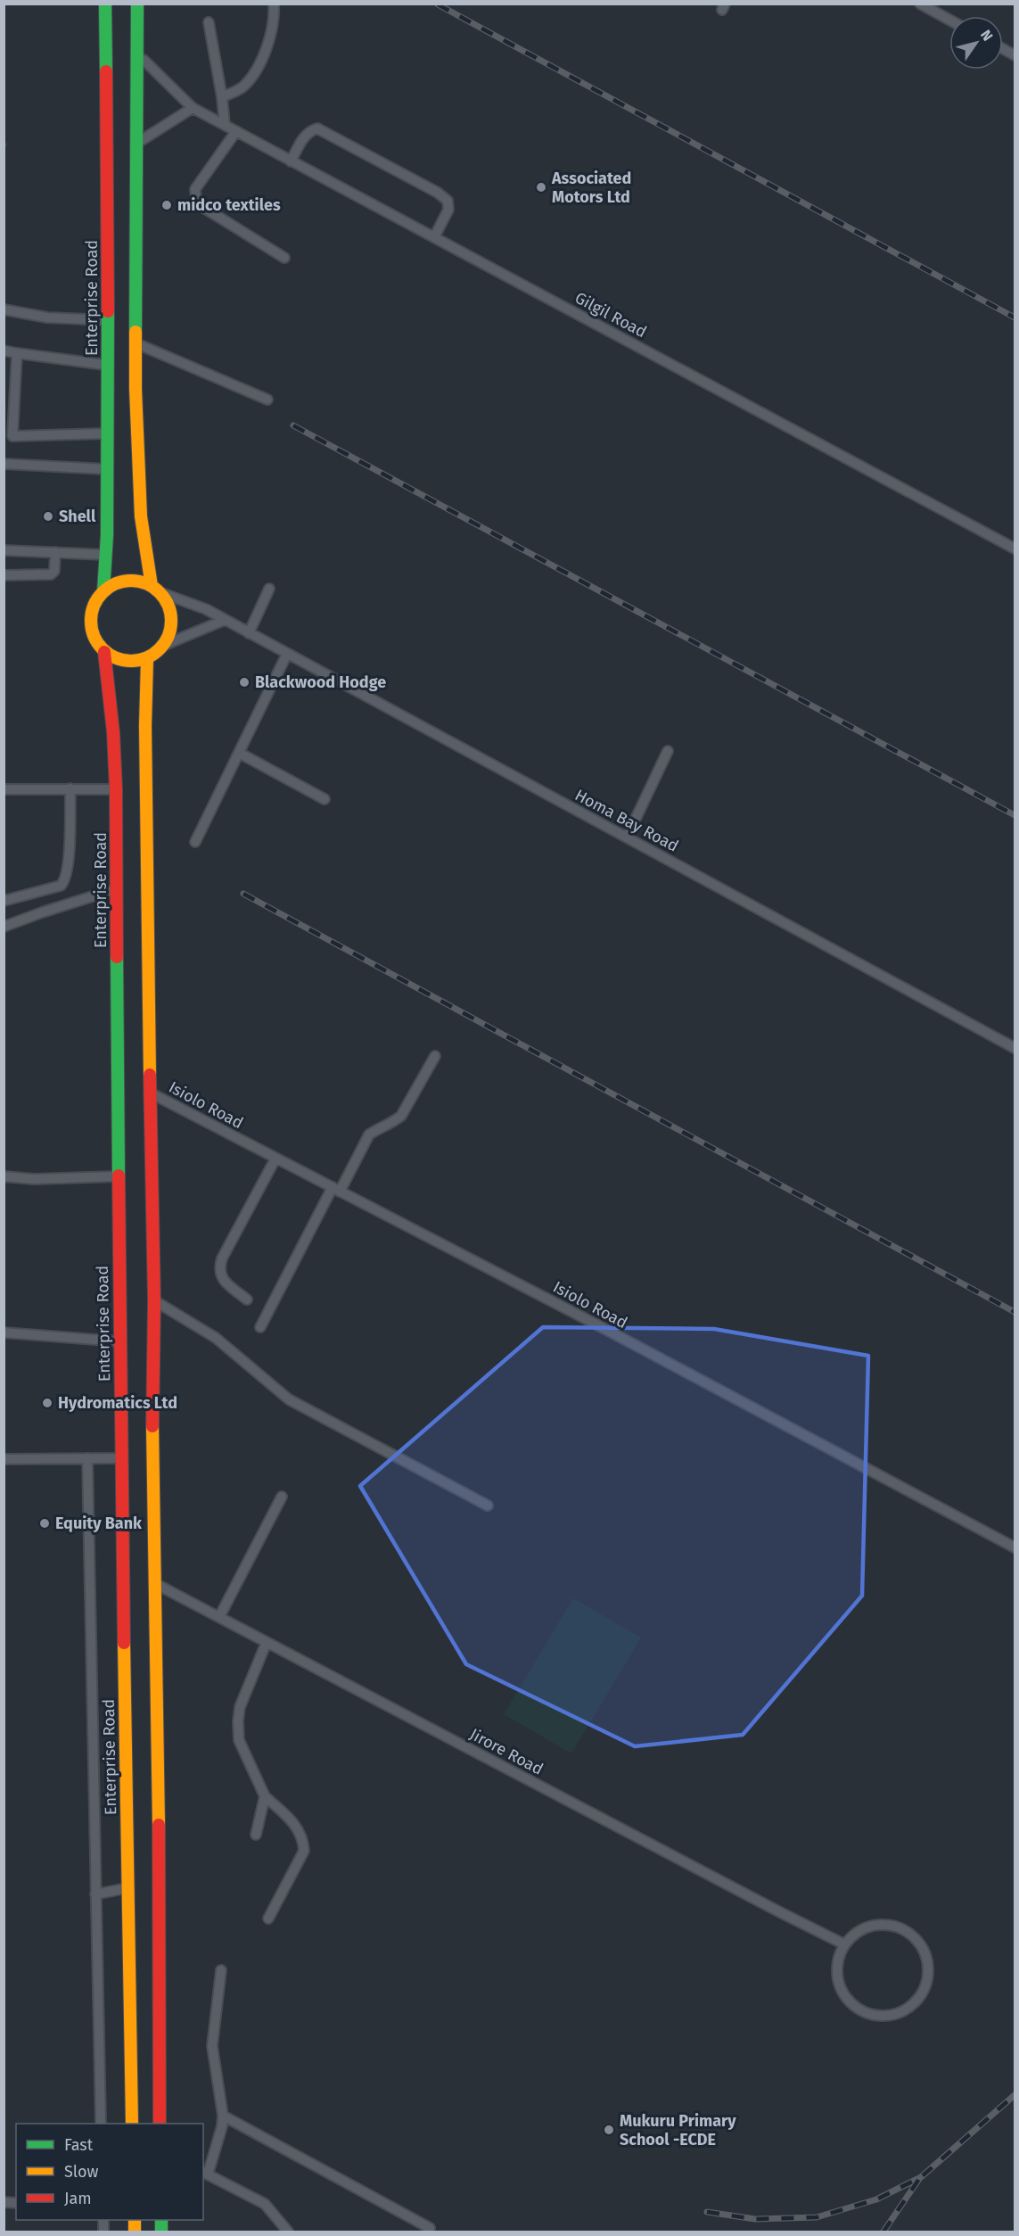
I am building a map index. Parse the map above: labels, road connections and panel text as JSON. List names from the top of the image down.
{
  "streets": {
    "main road": ["Enterprise Road"],
    "lane": [
      "Gilgil Road",
      "Homa Bay Road",
      "Isiolo Road",
      "Jirore Road"
    ]
  },
  "crossings": [
    ["Enterprise Road", "Gilgil Road"],
    ["Enterprise Road", "Homa Bay Road"]
  ],
  "places": [
    "Associated Motors Ltd",
    "midco textiles",
    "Shell",
    "Blackwood Hodge",
    "Hydromatics Ltd",
    "Equity Bank",
    "Mukuru Primary School -ECDE"
  ],
  "legend": ["Fast", "Slow", "Jam"],
  "north": "top right"
}
